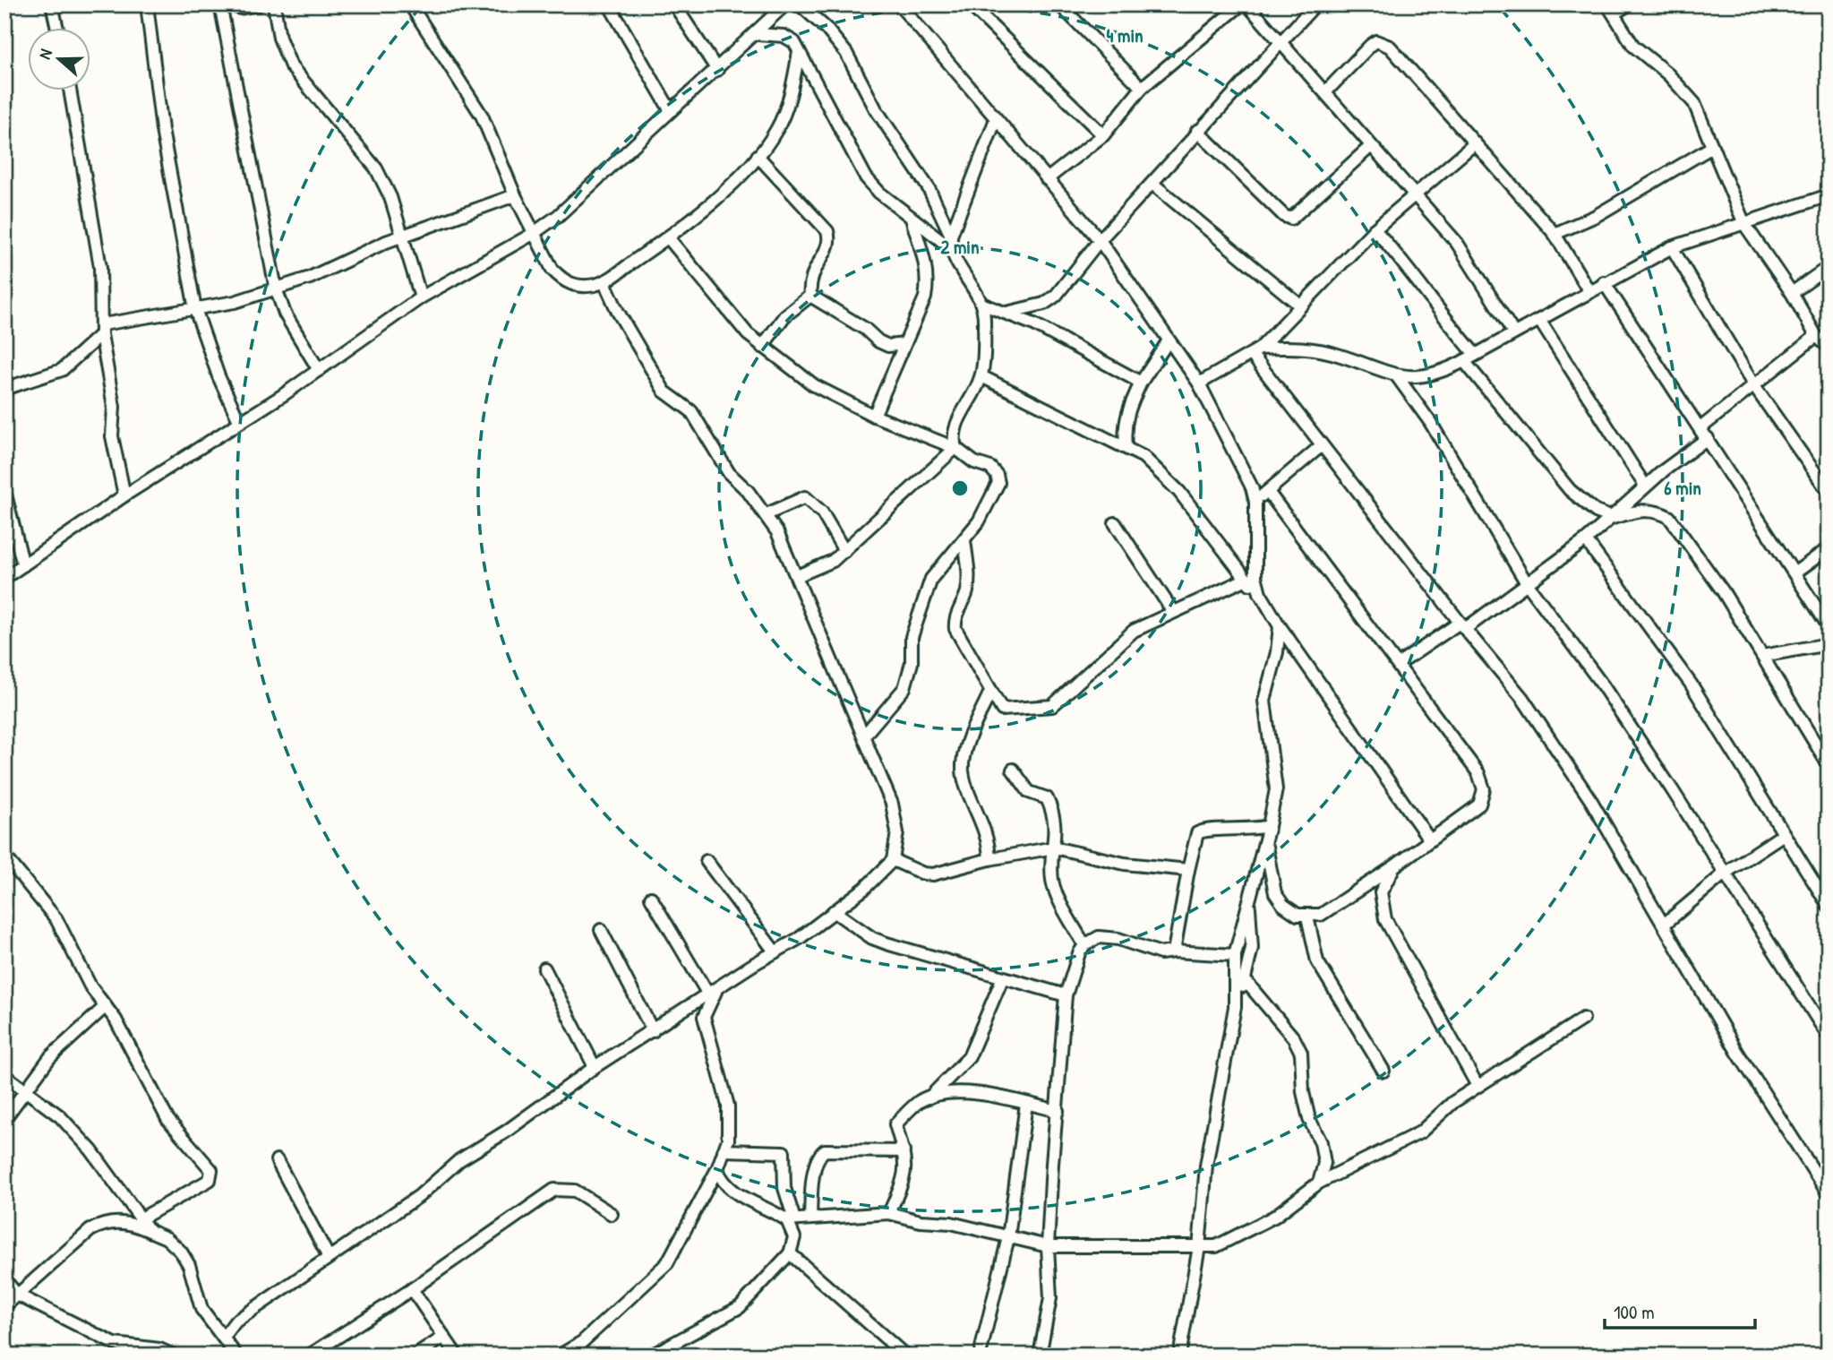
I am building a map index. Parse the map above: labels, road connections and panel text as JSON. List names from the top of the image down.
{
  "scale_bar": "100 m",
  "north": "left",
  "rings": ["4 min", "2 min", "6 min"]
}
